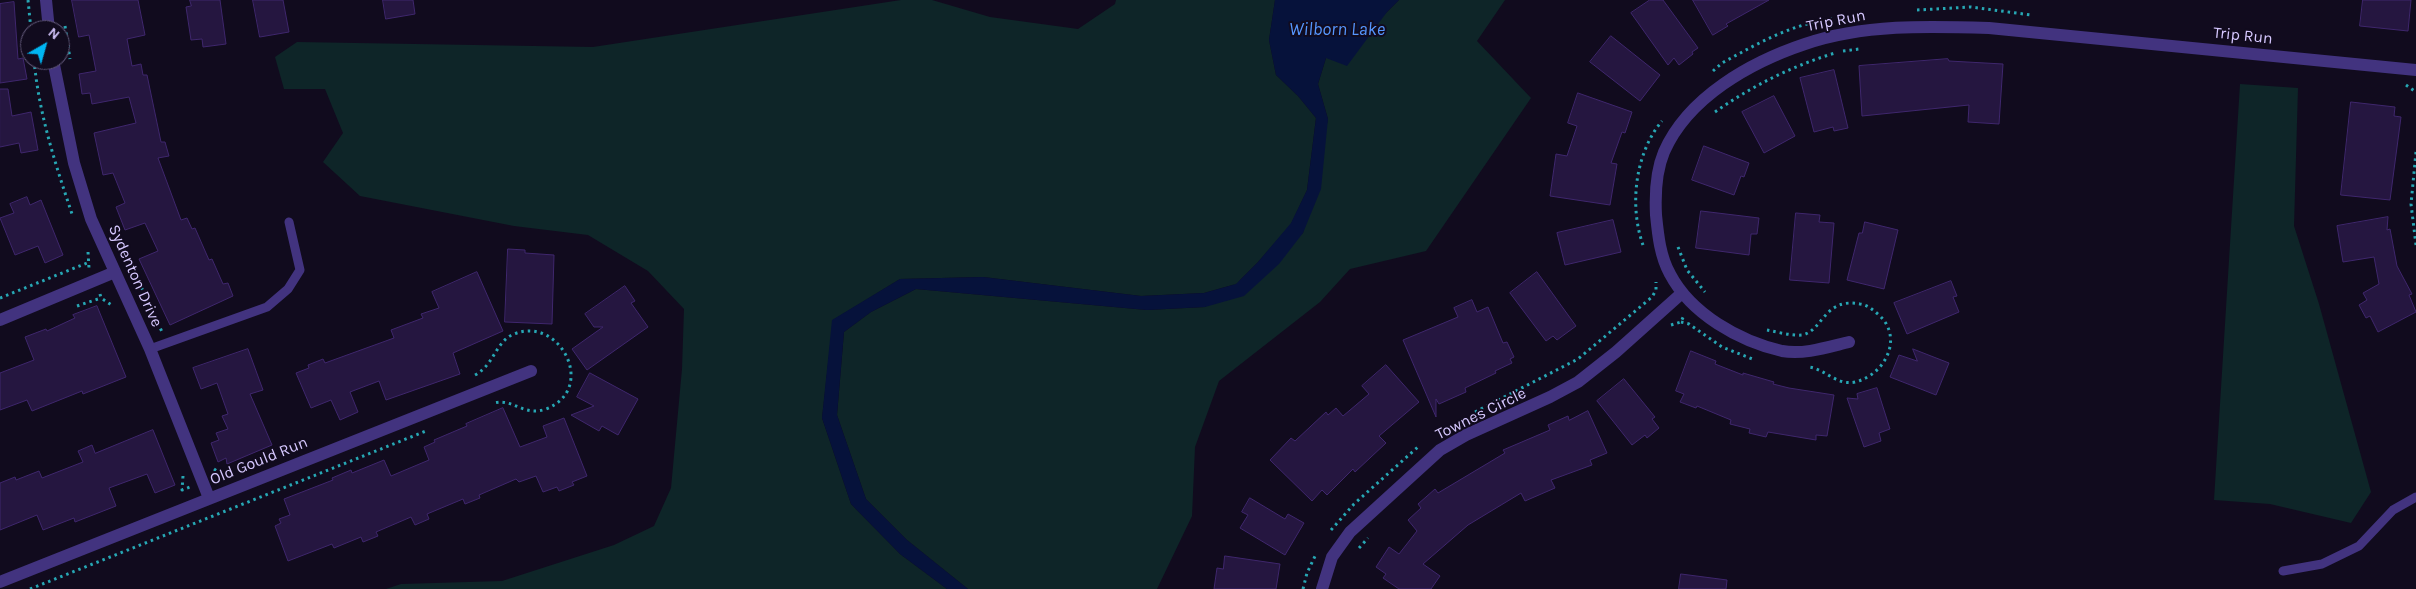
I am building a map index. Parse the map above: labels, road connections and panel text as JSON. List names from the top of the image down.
{
  "streets": {
    "street": [
      "Trip Run",
      "Sydenton Drive",
      "Townes Circle",
      "Old Gould Run"
    ]
  },
  "crossings": [
    ["Trip Run", "Townes Circle"],
    ["Sydenton Drive", "Old Gould Run"]
  ],
  "water": ["Wilborn Lake"],
  "north": "top right"
}
